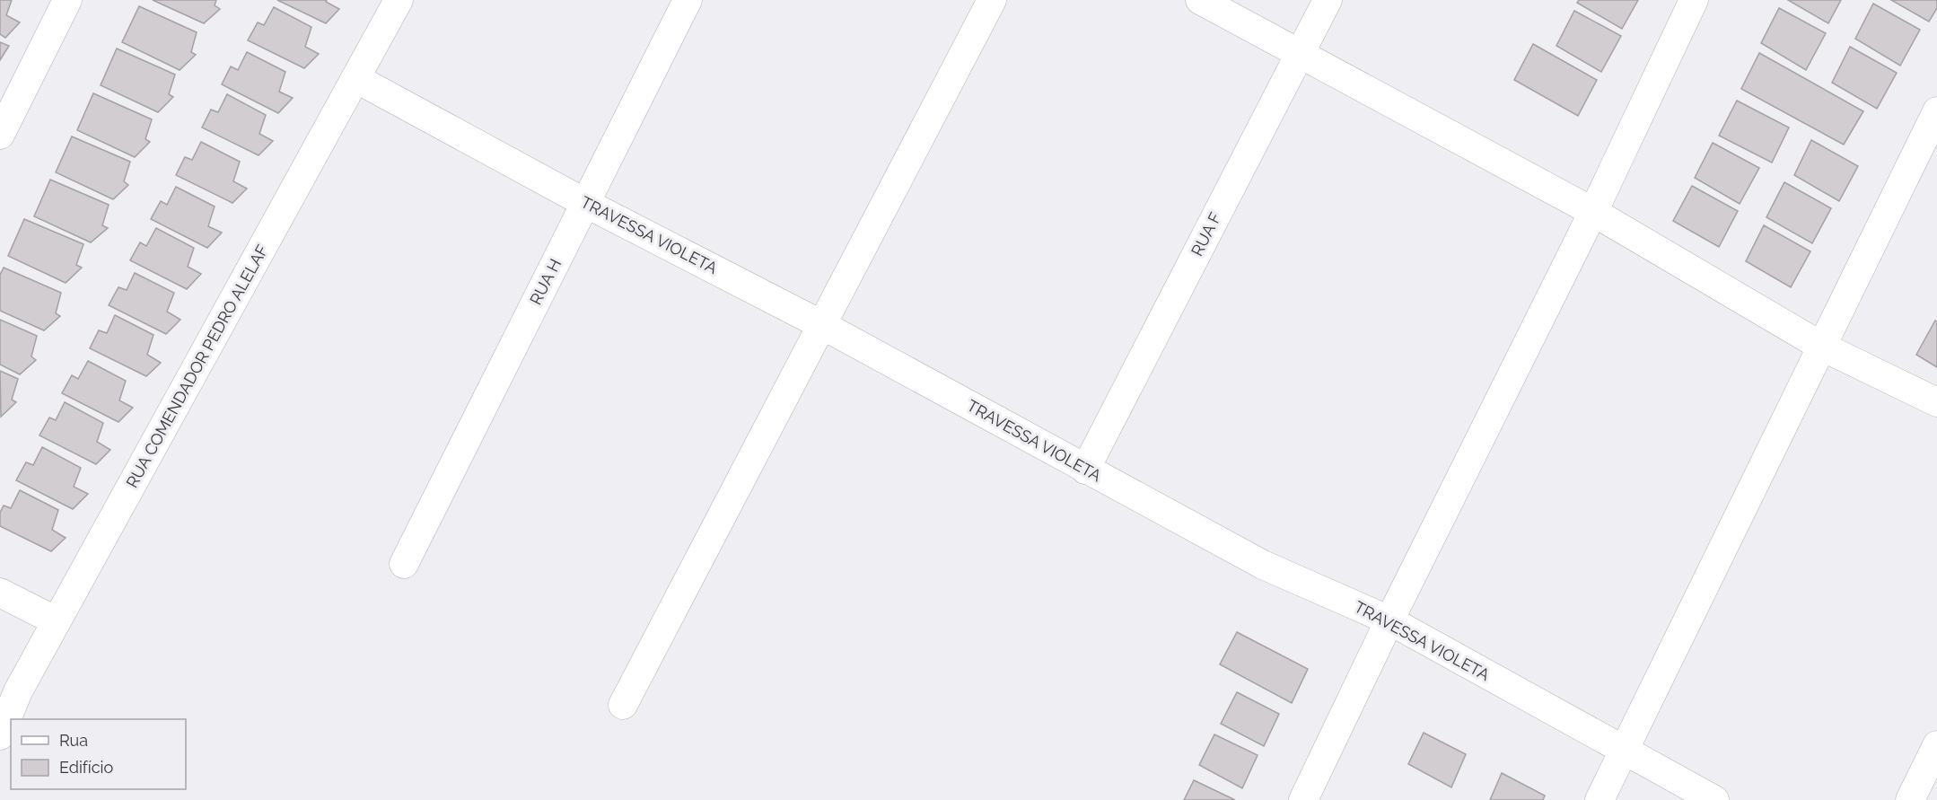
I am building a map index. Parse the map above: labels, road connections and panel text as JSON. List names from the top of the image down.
{
  "streets": {
    "street": [
      "RUA F",
      "TRAVESSA VIOLETA",
      "RUA H",
      "RUA COMENDADOR PEDRO ALELAF"
    ]
  },
  "crossings": [
    ["RUA F", "TRAVESSA VIOLETA"],
    ["TRAVESSA VIOLETA", "RUA H"],
    ["TRAVESSA VIOLETA", "RUA COMENDADOR PEDRO ALELAF"]
  ],
  "legend": ["Rua", "Edifício"]
}
